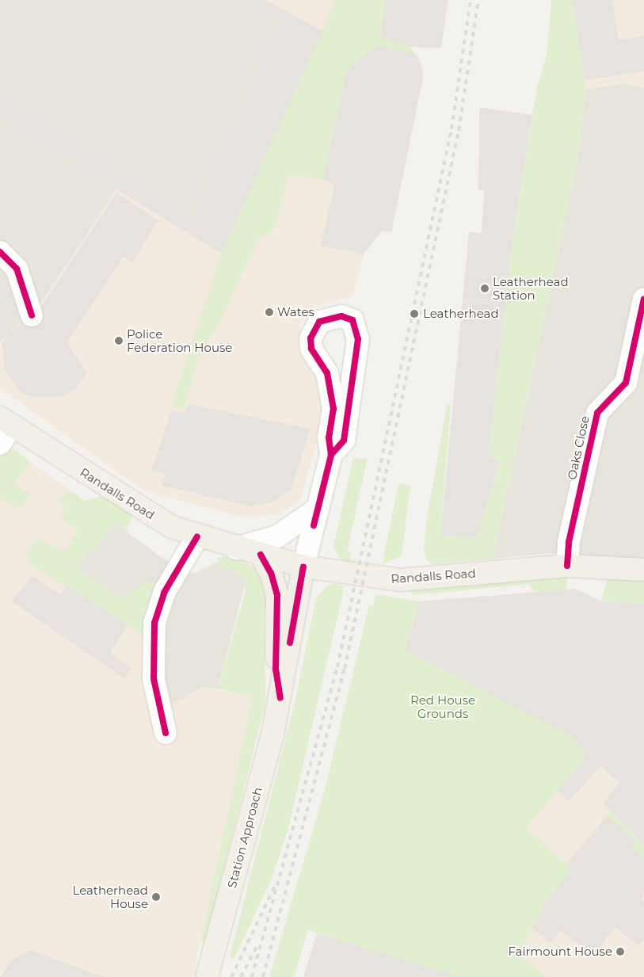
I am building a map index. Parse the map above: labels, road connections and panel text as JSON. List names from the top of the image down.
{
  "streets": {
    "main road": ["Randalls Road", "Station Approach"],
    "street": ["Oaks Close"]
  },
  "crossings": [
    ["Oaks Close", "Randalls Road"],
    ["Randalls Road", "Station Approach"]
  ],
  "parks": ["Red House Grounds"],
  "places": [
    "Leatherhead Station",
    "Wates",
    "Leatherhead",
    "Police Federation House",
    "Leatherhead House",
    "Fairmount House"
  ]
}
